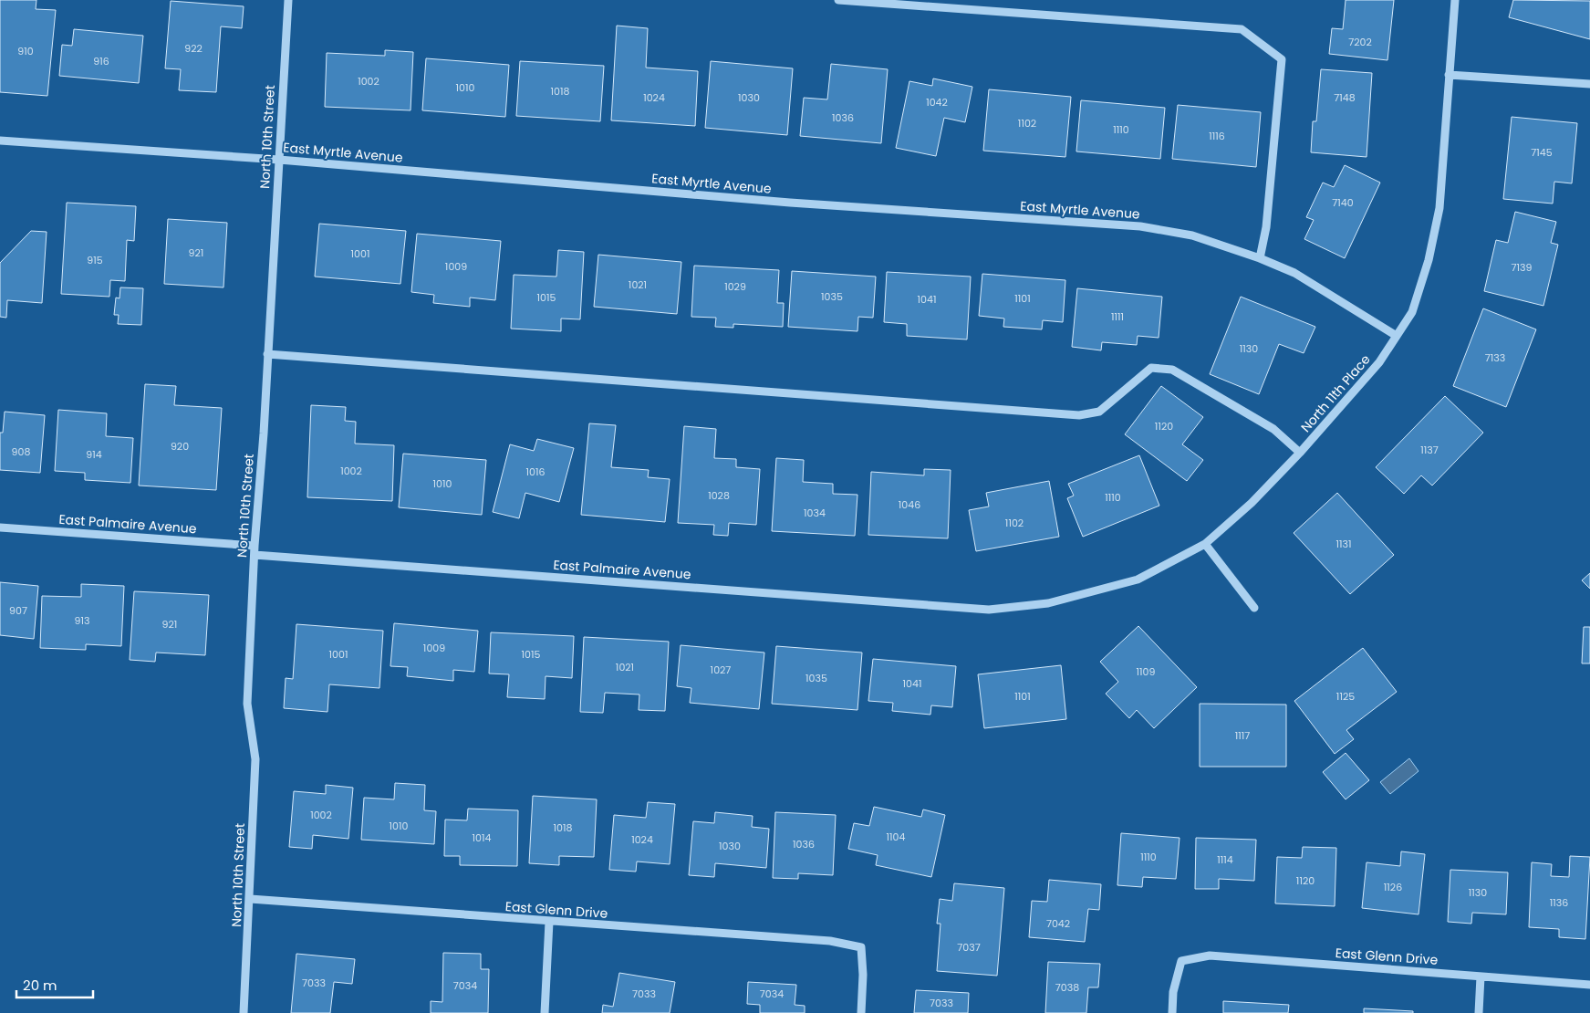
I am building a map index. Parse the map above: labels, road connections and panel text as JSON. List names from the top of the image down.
{
  "streets": {
    "street": [
      "North 10th Street",
      "East Myrtle Avenue",
      "North 11th Place",
      "East Palmaire Avenue",
      "East Glenn Drive"
    ]
  },
  "crossings": [
    ["North 10th Street", "East Myrtle Avenue"],
    ["North 10th Street", "East Palmaire Avenue"],
    ["North 10th Street", "East Glenn Drive"],
    ["East Myrtle Avenue", "North 11th Place"],
    ["North 11th Place", "East Palmaire Avenue"]
  ],
  "house_numbers": [
    "7202",
    "922",
    "910",
    "916",
    "1002",
    "1010",
    "1018",
    "1024",
    "1030",
    "7148",
    "1042",
    "1036",
    "1102",
    "1110",
    "1116",
    "7145",
    "7140",
    "921",
    "1001",
    "915",
    "1009",
    "7139",
    "1021",
    "1029",
    "1035",
    "1015",
    "1101",
    "1041",
    "1111",
    "1130",
    "7133",
    "1120",
    "920",
    "1137",
    "908",
    "914",
    "1002",
    "1016",
    "1010",
    "1028",
    "1110",
    "1046",
    "1034",
    "1102",
    "1131",
    "907",
    "913",
    "921",
    "1009",
    "1001",
    "1015",
    "1021",
    "1027",
    "1109",
    "1035",
    "1041",
    "1101",
    "1125",
    "1117",
    "1002",
    "1010",
    "1018",
    "1104",
    "1014",
    "1024",
    "1036",
    "1030",
    "1110",
    "1114",
    "1120",
    "1126",
    "1130",
    "1136",
    "7042",
    "7037",
    "7033",
    "7034",
    "7038",
    "7033",
    "7034",
    "7033"
  ],
  "scale_bar": "20 m"
}
